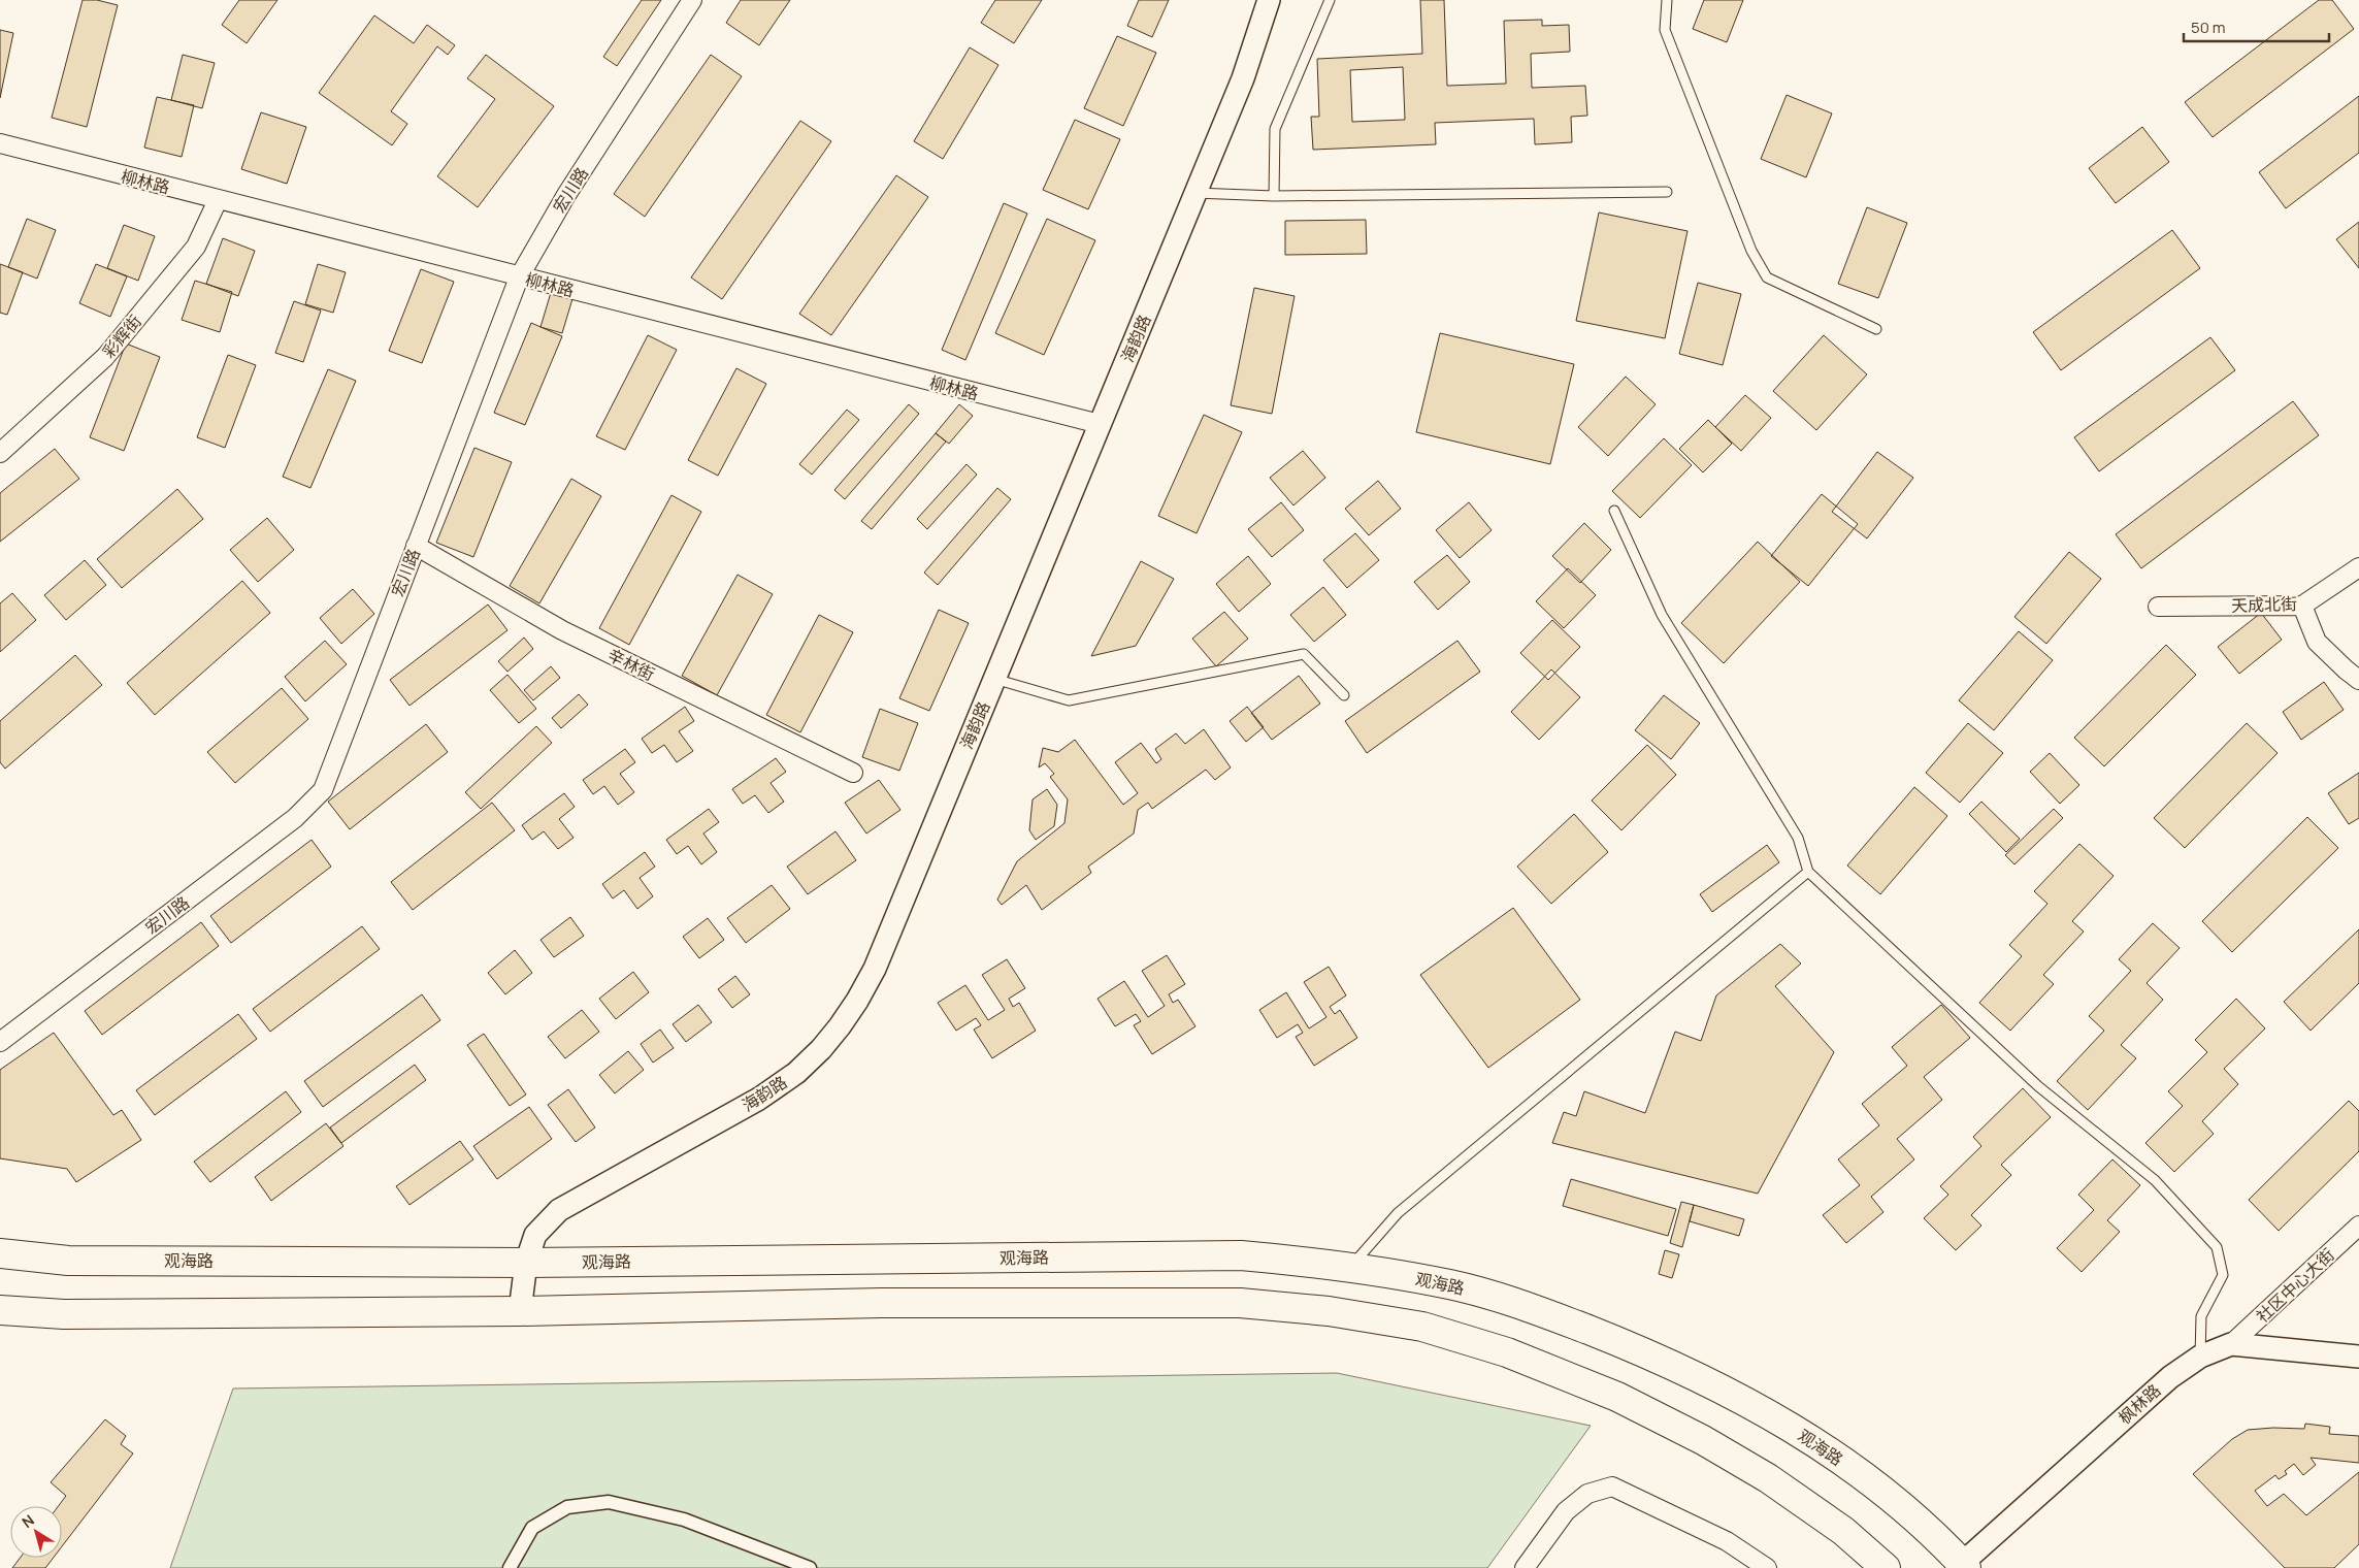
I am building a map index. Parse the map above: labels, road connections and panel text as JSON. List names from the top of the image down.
{
  "streets": {
    "main road": ["观海路"],
    "street": [
      "柳林路",
      "宏川路",
      "彩辉街",
      "海韵路",
      "天成北街",
      "辛林街",
      "社区中心大街",
      "枫林路"
    ]
  },
  "crossings": [
    ["柳林路", "宏川路"],
    ["柳林路", "彩辉街"],
    ["柳林路", "海韵路"],
    ["宏川路", "辛林街"],
    ["海韵路", "观海路"],
    ["观海路", "枫林路"],
    ["社区中心大街", "枫林路"]
  ],
  "scale_bar": "50 m",
  "north": "top left"
}
